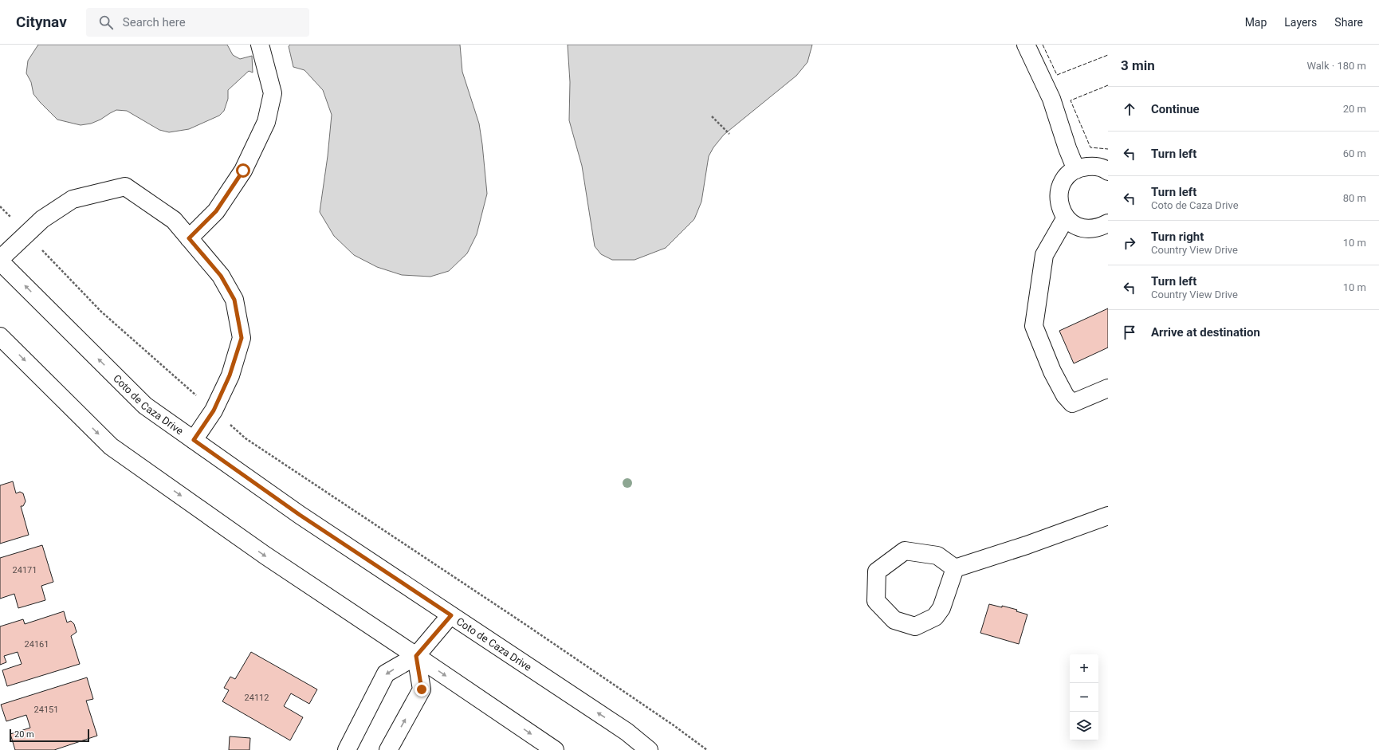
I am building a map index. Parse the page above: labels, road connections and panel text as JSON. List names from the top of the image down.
{
  "streets": {
    "main road": ["Coto de Caza Drive"]
  },
  "house_numbers": [
    "24171",
    "24161",
    "24112",
    "24151"
  ],
  "scale_bar": "20 m",
  "page": {
    "header": "Citynav",
    "search": "Search here",
    "nav": ["Map", "Layers", "Share"],
    "heading": ["3 min", "Walk · 180 m"],
    "list": [
      ["Continue", "20 m"],
      ["Turn left", "60 m"],
      ["Turn left", "Coto de Caza Drive", "80 m"],
      ["Turn right", "Country View Drive", "10 m"],
      ["Turn left", "Country View Drive", "10 m"],
      "Arrive at destination"
    ],
    "map_buttons": ["+", "−"],
    "scale": "20 m"
  }
}
